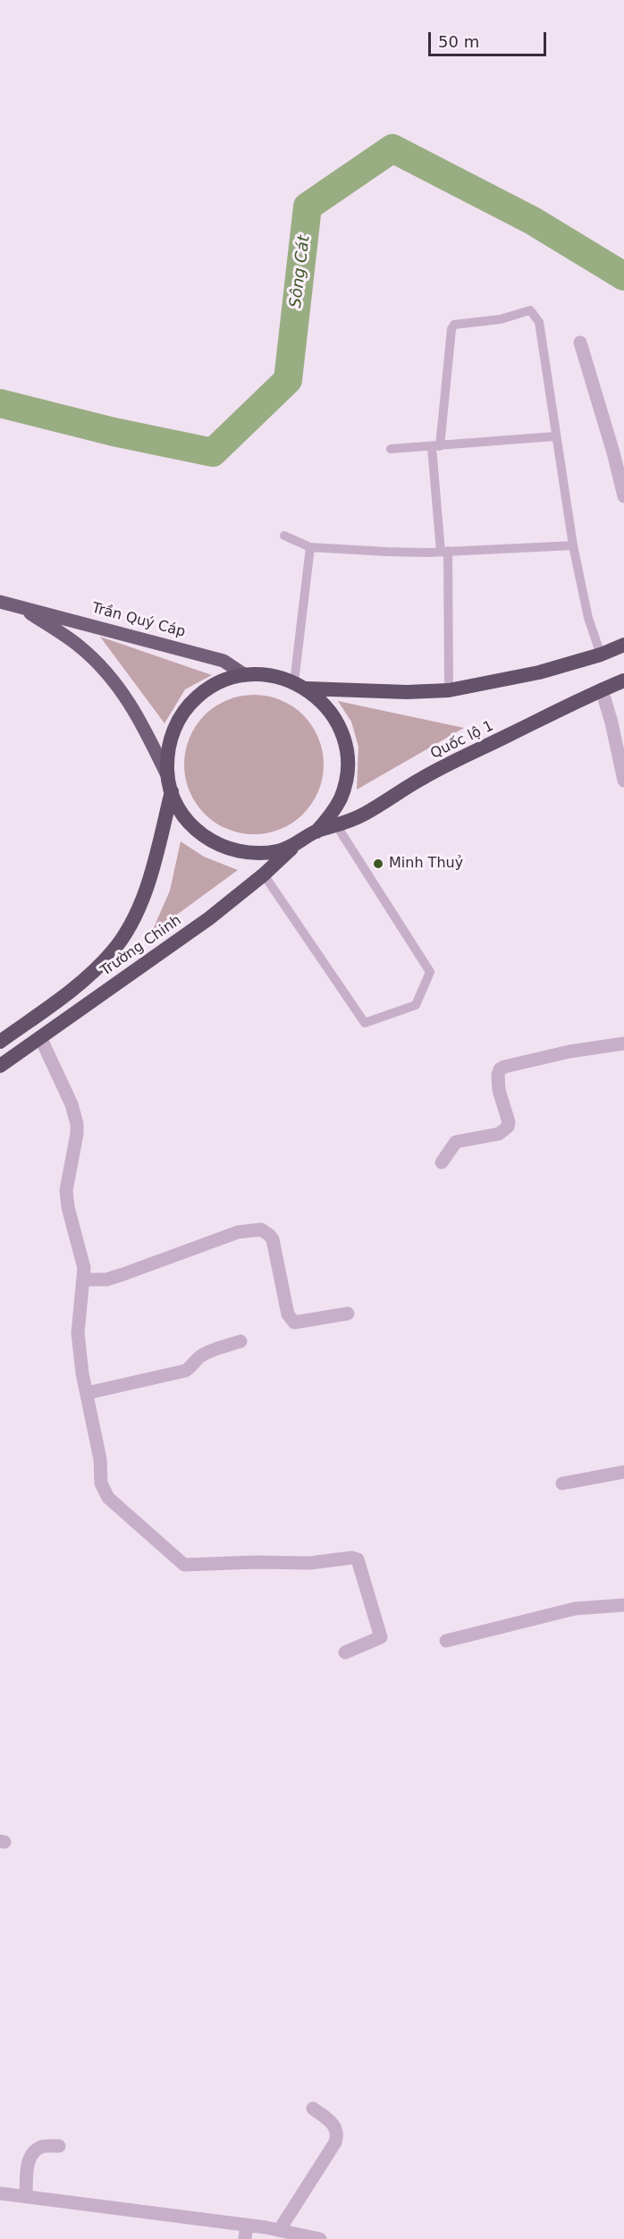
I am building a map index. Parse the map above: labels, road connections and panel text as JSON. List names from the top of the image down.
{
  "streets": {
    "highway": ["Quốc lộ 1", "Trường Chinh"],
    "main road": ["Trần Quý Cáp"]
  },
  "crossings": [
    ["Trần Quý Cáp", "Quốc lộ 1"],
    ["Trần Quý Cáp", "Trường Chinh"],
    ["Quốc lộ 1", "Trường Chinh"]
  ],
  "water": ["Sông Cát"],
  "places": ["Minh Thuỷ"],
  "scale_bar": "50 m"
}
